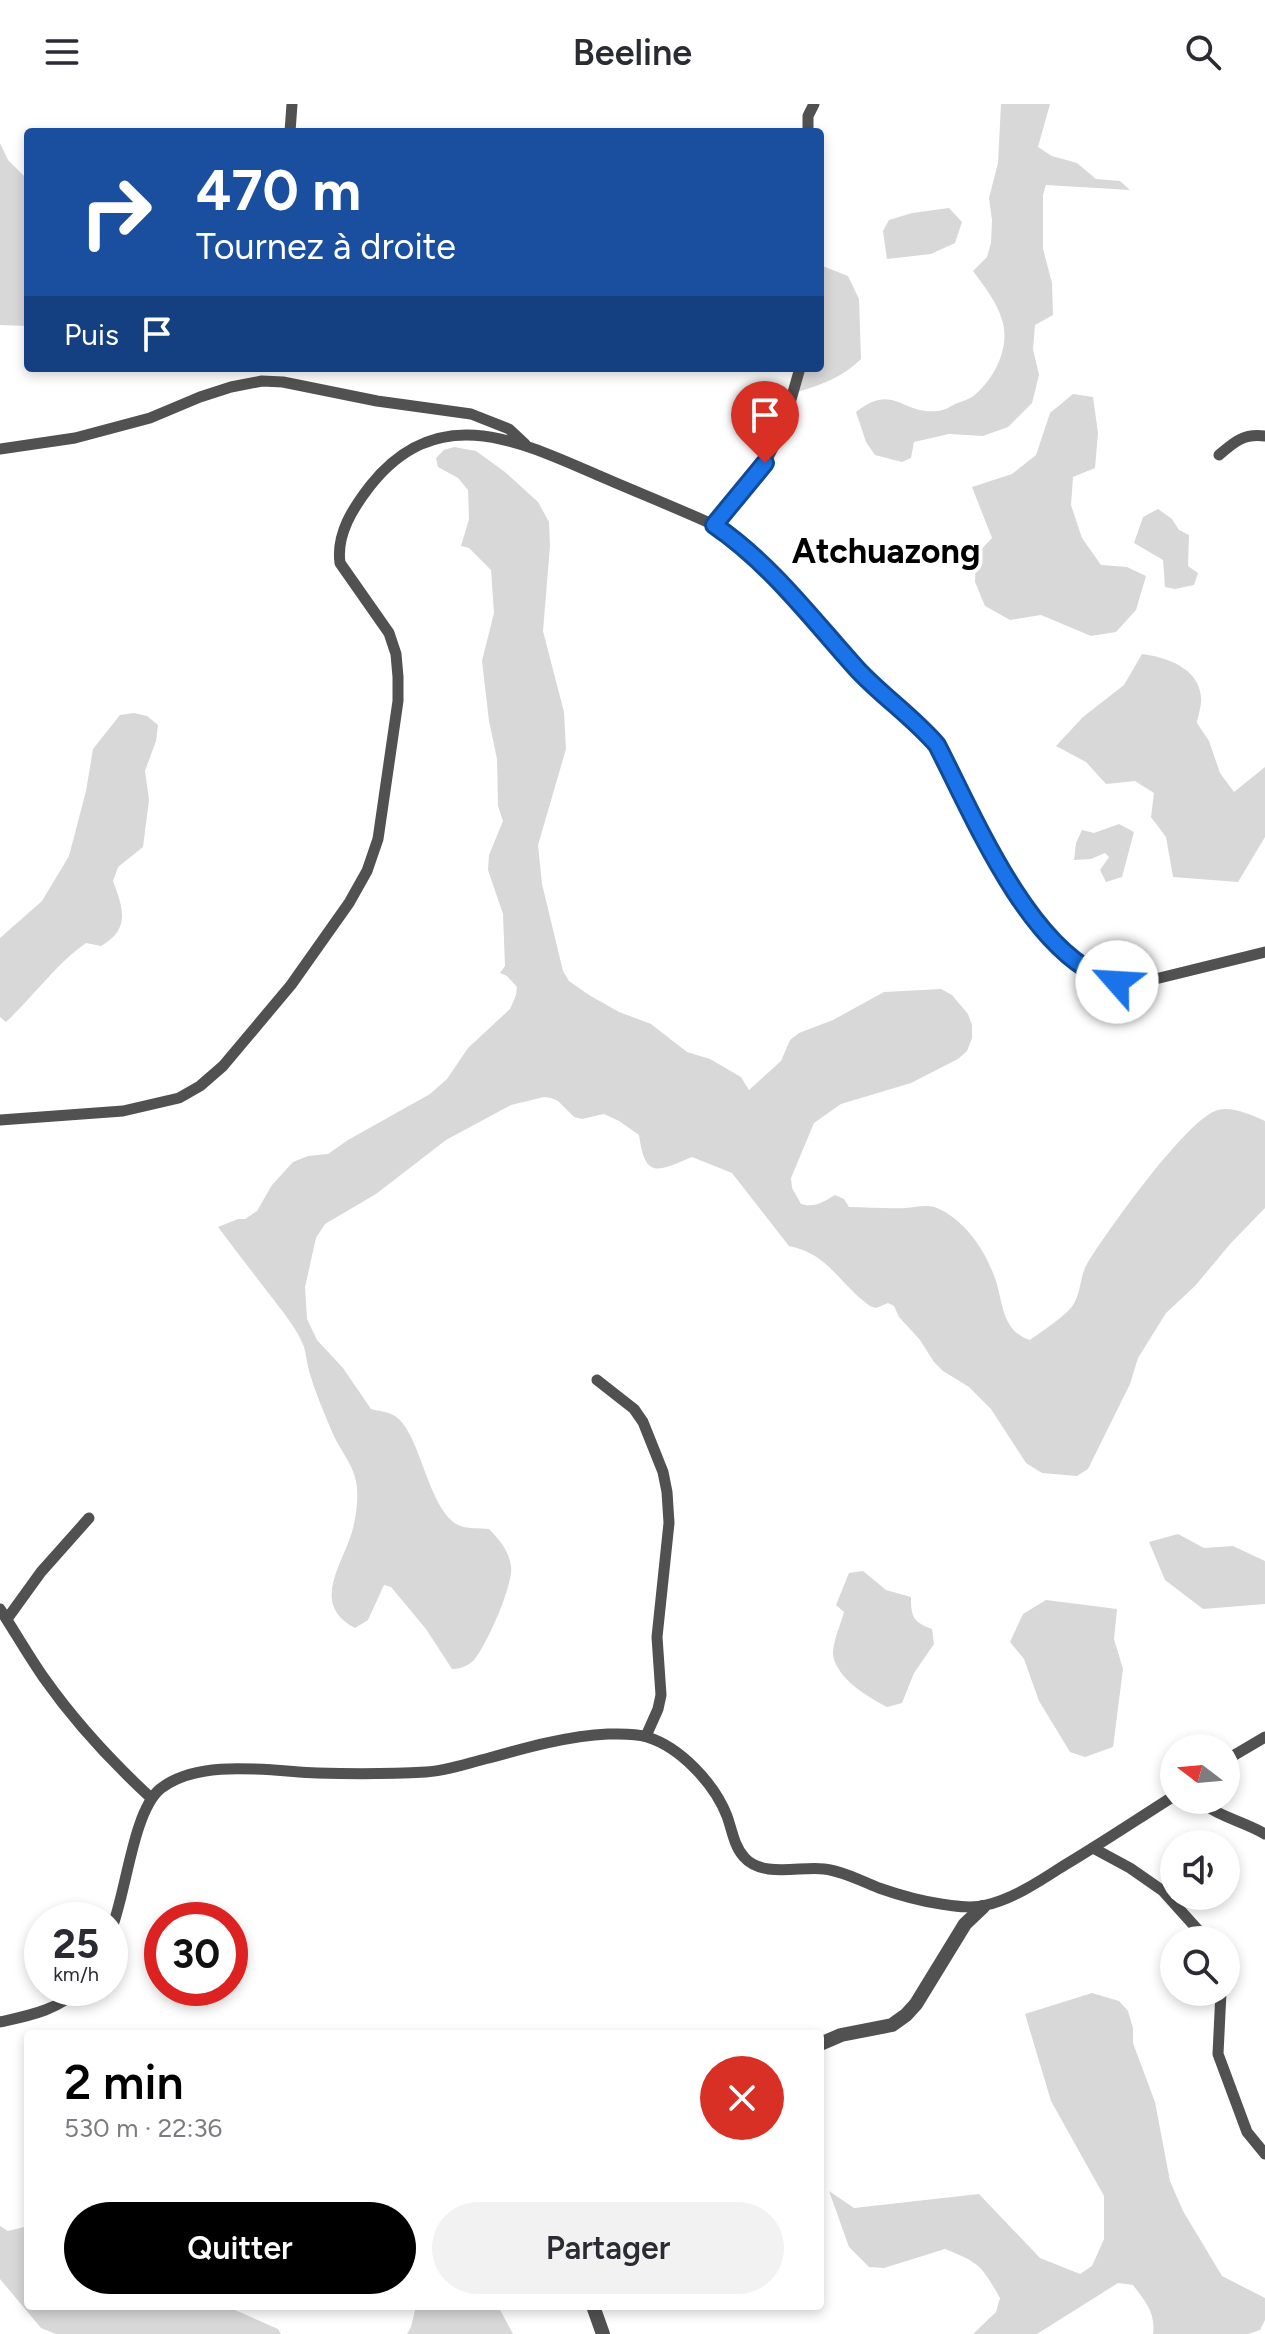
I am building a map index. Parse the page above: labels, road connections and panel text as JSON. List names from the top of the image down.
{
  "districts": ["Atchuazong"],
  "north": "left",
  "page": {
    "header": "Beeline",
    "turn": ["470 m", "Tournez à droite"],
    "then": "Puis",
    "speed": "25 km/h",
    "limit": "30",
    "heading": ["2 min", "530 m · 22:36"],
    "buttons": ["Quitter", "Partager"]
  }
}
